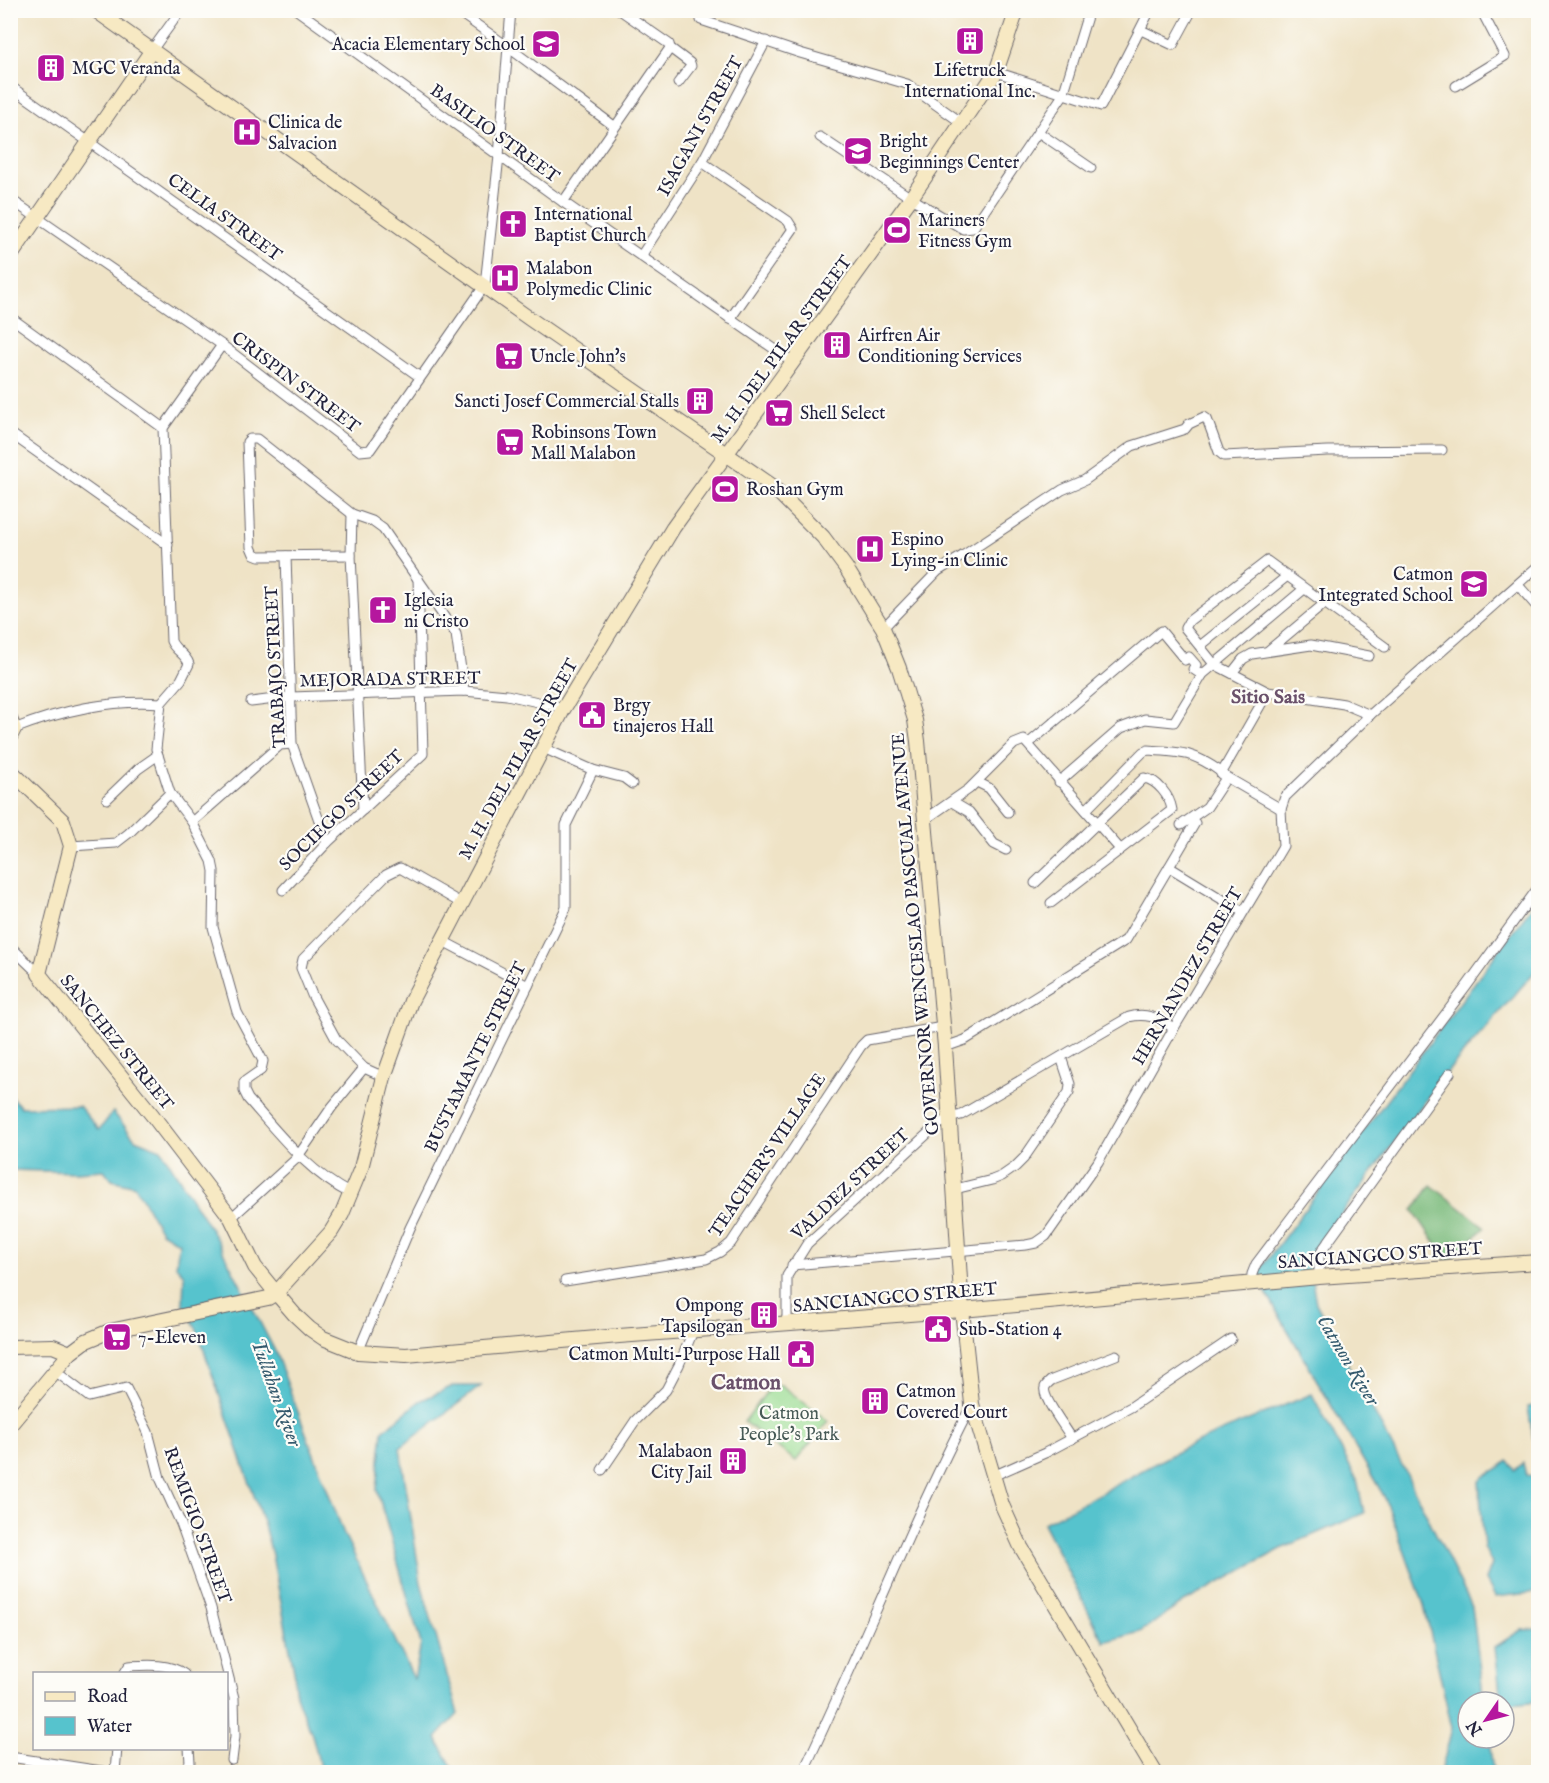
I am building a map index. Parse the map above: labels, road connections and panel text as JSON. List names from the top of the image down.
{
  "streets": {
    "main road": [
      "M. H. DEL PILAR STREET",
      "GOVERNOR WENCESLAO PASCUAL AVENUE",
      "SANCHEZ STREET",
      "SANCIANGCO STREET"
    ],
    "street": [
      "ISAGANI STREET",
      "BASILIO STREET",
      "CELIA STREET",
      "CRISPIN STREET",
      "TRABAJO STREET",
      "MEJORADA STREET",
      "SOCIEGO STREET",
      "HERNANDEZ STREET",
      "BUSTAMANTE STREET",
      "TEACHER'S VILLAGE",
      "VALDEZ STREET",
      "REMIGIO STREET"
    ]
  },
  "crossings": [
    ["ISAGANI STREET", "BASILIO STREET"],
    ["BASILIO STREET", "M. H. DEL PILAR STREET"],
    ["CELIA STREET", "CRISPIN STREET"],
    ["M. H. DEL PILAR STREET", "MEJORADA STREET"],
    ["M. H. DEL PILAR STREET", "GOVERNOR WENCESLAO PASCUAL AVENUE"],
    ["M. H. DEL PILAR STREET", "SANCHEZ STREET"],
    ["M. H. DEL PILAR STREET", "SANCIANGCO STREET"],
    ["M. H. DEL PILAR STREET", "REMIGIO STREET"],
    ["CRISPIN STREET", "GOVERNOR WENCESLAO PASCUAL AVENUE"],
    ["TRABAJO STREET", "MEJORADA STREET"],
    ["TRABAJO STREET", "SOCIEGO STREET"],
    ["MEJORADA STREET", "SOCIEGO STREET"],
    ["GOVERNOR WENCESLAO PASCUAL AVENUE", "HERNANDEZ STREET"],
    ["GOVERNOR WENCESLAO PASCUAL AVENUE", "TEACHER'S VILLAGE"],
    ["GOVERNOR WENCESLAO PASCUAL AVENUE", "VALDEZ STREET"],
    ["GOVERNOR WENCESLAO PASCUAL AVENUE", "SANCIANGCO STREET"],
    ["HERNANDEZ STREET", "VALDEZ STREET"],
    ["SANCHEZ STREET", "SANCIANGCO STREET"],
    ["BUSTAMANTE STREET", "SANCIANGCO STREET"],
    ["VALDEZ STREET", "SANCIANGCO STREET"]
  ],
  "districts": ["Sitio Sais", "Catmon"],
  "water": ["Catmon River", "Tullahan River"],
  "parks": ["Catmon People's Park"],
  "places": {
    "building": [
      "Lifetruck International Inc.",
      "MGC Veranda",
      "Airfren Air Conditioning Services",
      "Sancti Josef Commercial Stalls",
      "Ompong Tapsilogan",
      "Catmon Covered Court",
      "Malabaon City Jail"
    ],
    "school or university": ["Acacia Elementary School", "Bright Beginnings Center", "Catmon Integrated School"],
    "hospital": ["Clinica de Salvacion", "Malabon Polymedic Clinic", "Espino Lying-in Clinic"],
    "church": ["International Baptist Church", "Iglesia ni Cristo"],
    "sports": ["Mariners Fitness Gym", "Roshan Gym"],
    "supermarket": [
      "Uncle John's",
      "Shell Select",
      "Robinsons Town Mall Malabon",
      "7-Eleven"
    ],
    "public building": ["Brgy tinajeros Hall", "Sub-Station 4", "Catmon Multi-Purpose Hall"]
  },
  "legend": ["Road", "Water"],
  "north": "bottom left"
}
